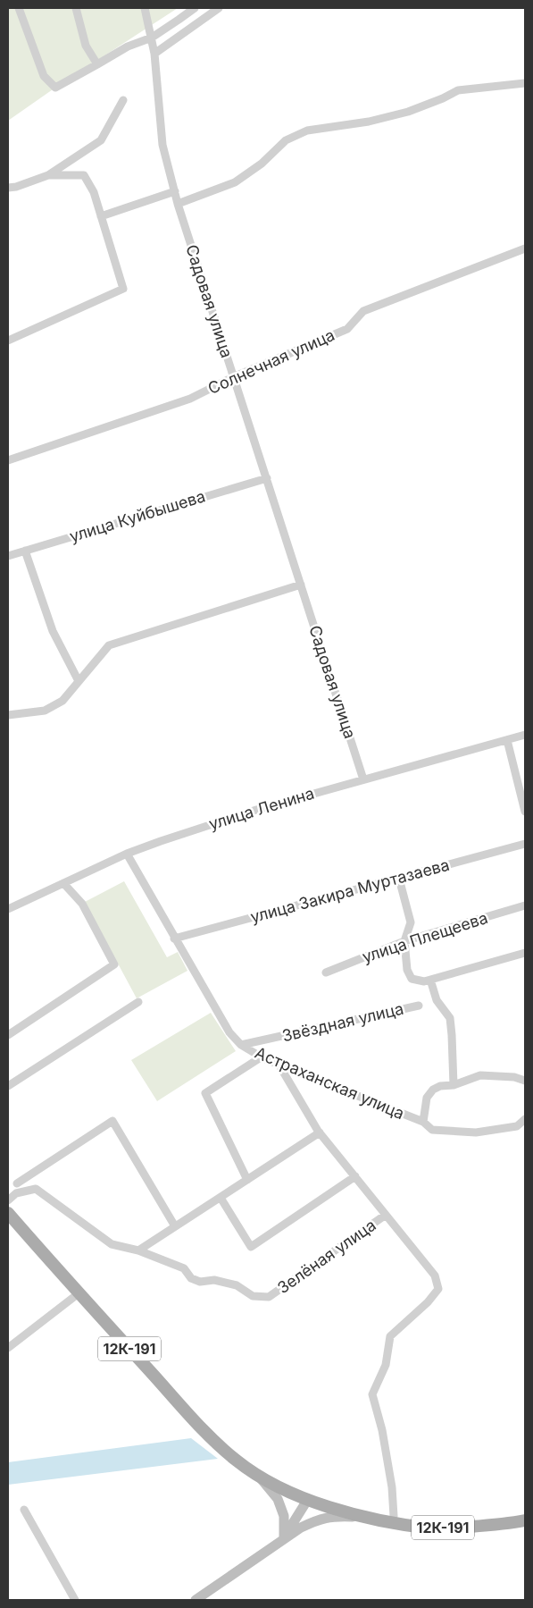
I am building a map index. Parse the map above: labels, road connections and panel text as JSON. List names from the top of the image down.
{
  "streets": {
    "main road": ["12К-191"],
    "street": [
      "Садовая улица",
      "Солнечная улица",
      "улица Куйбышева",
      "улица Ленина",
      "улица Закира Муртазаева",
      "улица Плещеева",
      "Звёздная улица",
      "Астраханская улица",
      "Зелёная улица"
    ]
  },
  "crossings": [
    ["Садовая улица", "Солнечная улица"],
    ["Садовая улица", "улица Куйбышева"],
    ["Садовая улица", "улица Ленина"],
    ["улица Ленина", "Астраханская улица"],
    ["улица Закира Муртазаева", "Астраханская улица"],
    ["улица Плещеева", "Звёздная улица"],
    ["Звёздная улица", "Астраханская улица"]
  ]
}
